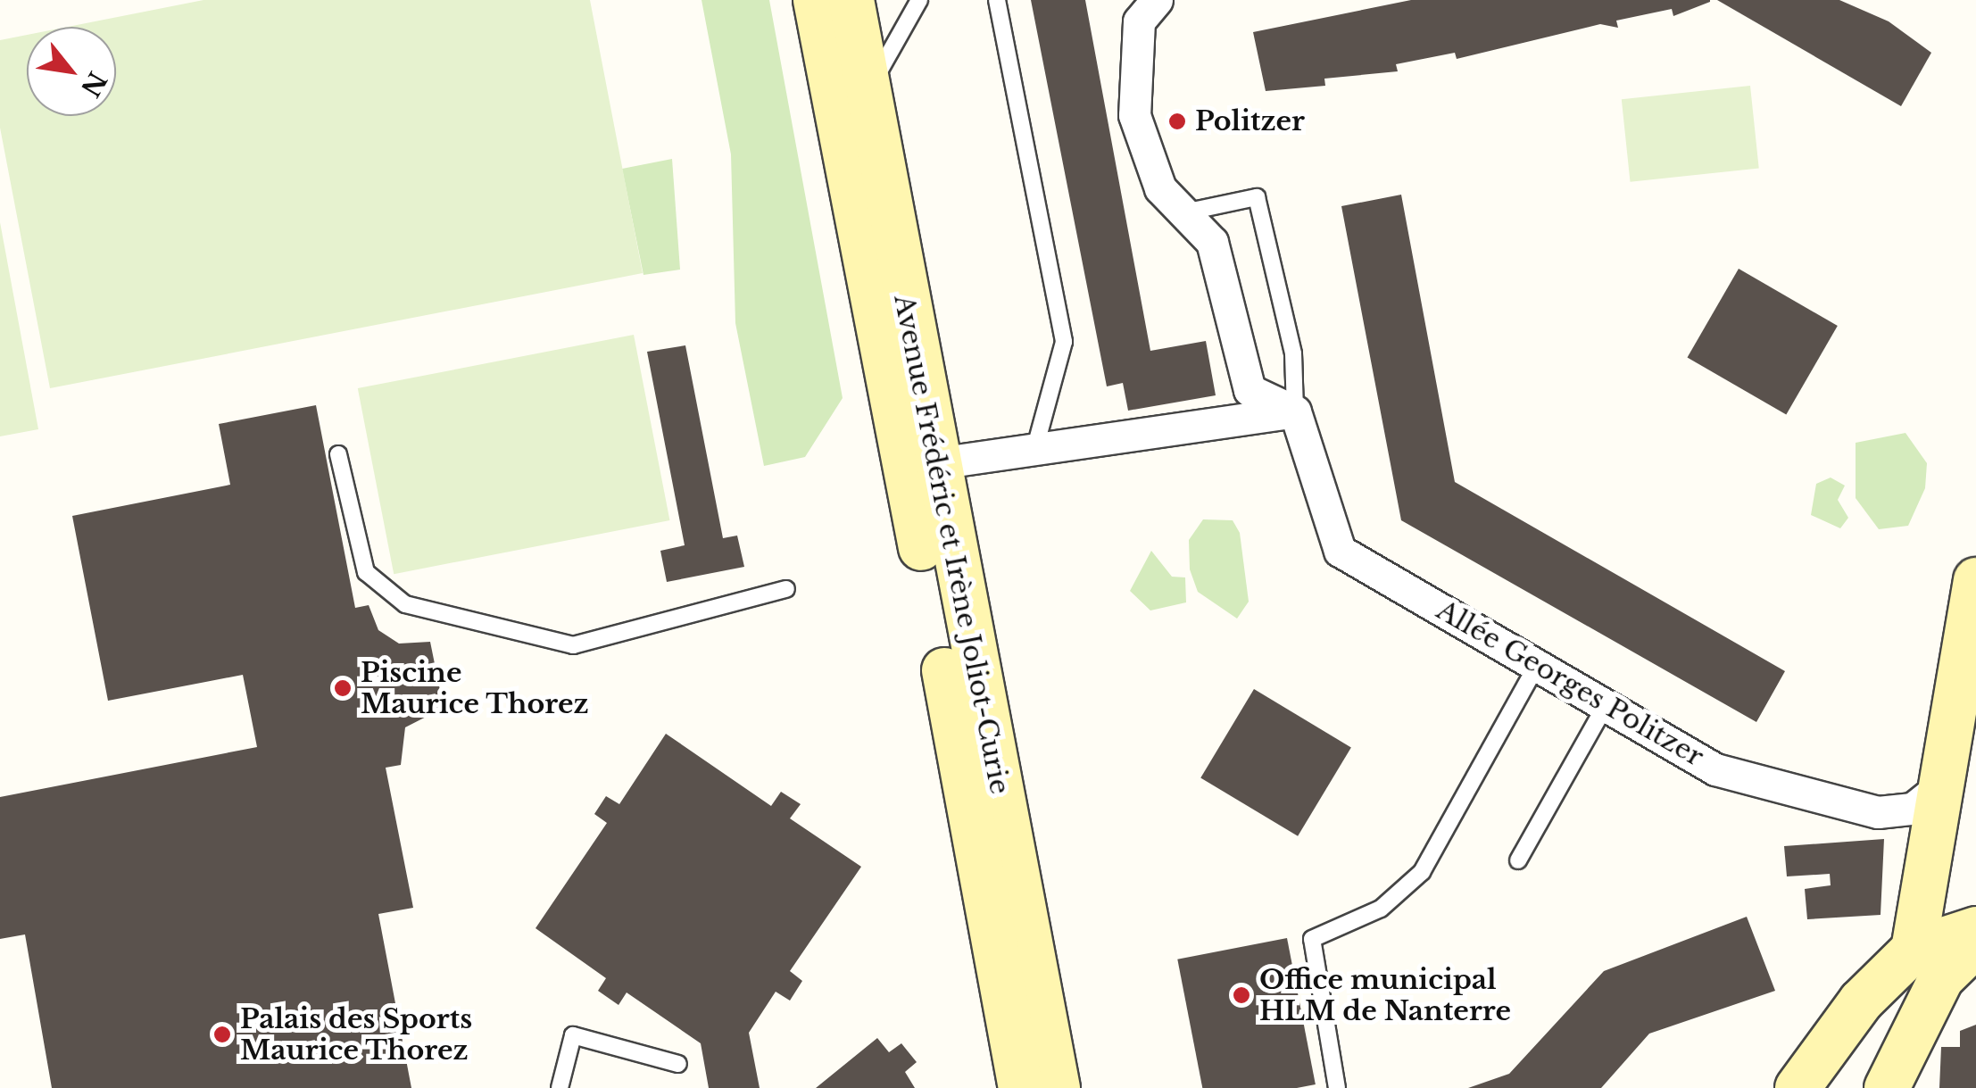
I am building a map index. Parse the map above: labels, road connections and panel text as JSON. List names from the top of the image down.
{
  "streets": {
    "main road": ["Avenue Frédéric et Irène Joliot-Curie"],
    "street": ["Allée Georges Politzer"]
  },
  "places": [
    "Politzer",
    "Piscine Maurice Thorez",
    "Office municipal HLM de Nanterre",
    "Palais des Sports Maurice Thorez"
  ],
  "north": "bottom right"
}
